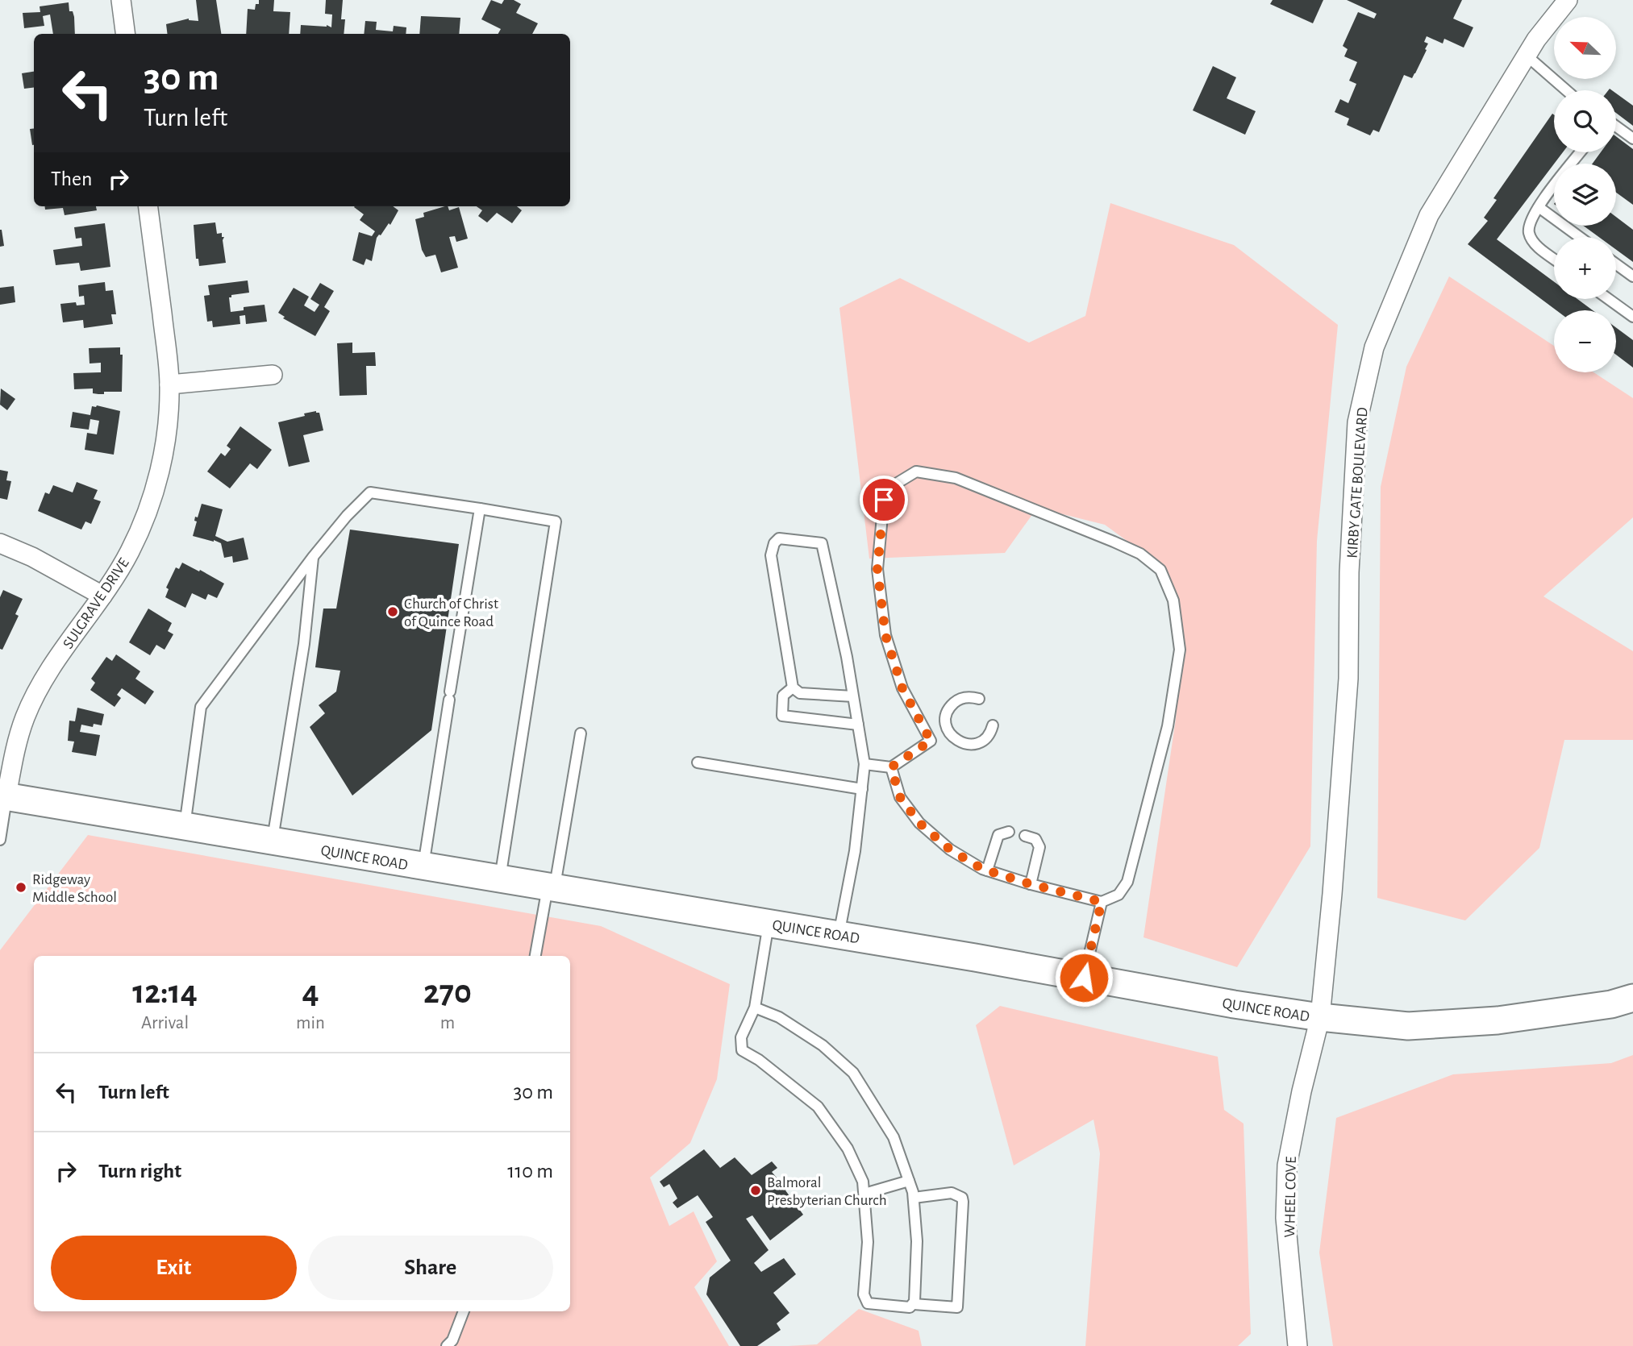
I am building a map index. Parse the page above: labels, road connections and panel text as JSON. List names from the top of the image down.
{
  "streets": {
    "main road": ["QUINCE ROAD"],
    "street": ["KIRBY GATE BOULEVARD", "SULGRAVE DRIVE", "WHEEL COVE"]
  },
  "crossings": [
    ["KIRBY GATE BOULEVARD", "QUINCE ROAD"],
    ["KIRBY GATE BOULEVARD", "WHEEL COVE"],
    ["SULGRAVE DRIVE", "QUINCE ROAD"],
    ["QUINCE ROAD", "WHEEL COVE"]
  ],
  "places": ["Church of Christ of Quince Road", "Ridgeway Middle School", "Balmoral Presbyterian Church"],
  "north": "top left",
  "page": {
    "map_buttons": ["+", "−"],
    "turn": ["30 m", "Turn left"],
    "then": "Then",
    "eta": [
      "12:14",
      "Arrival",
      "4",
      "min",
      "270",
      "m"
    ],
    "list": [
      {
        "name": "Turn left",
        "value": "30 m"
      },
      {
        "name": "Turn right",
        "value": "110 m"
      }
    ],
    "buttons": ["Exit", "Share"]
  }
}
